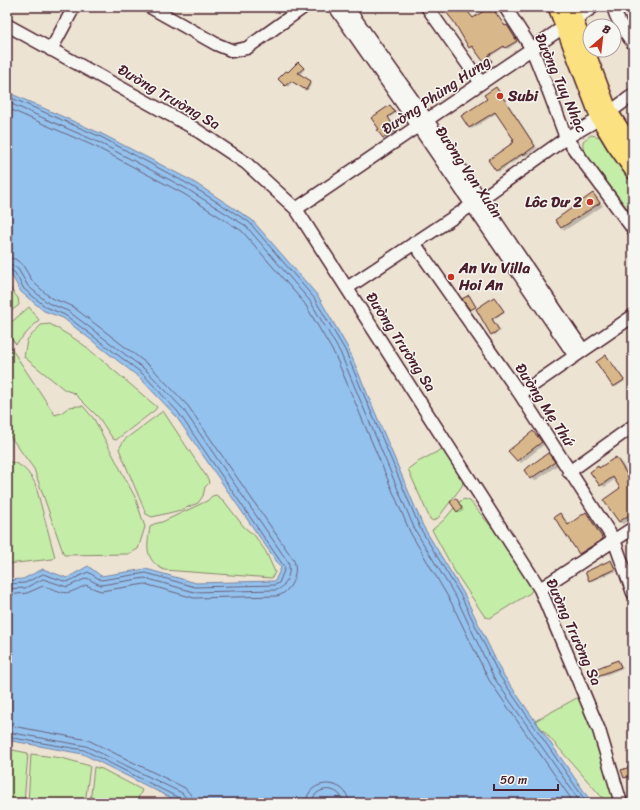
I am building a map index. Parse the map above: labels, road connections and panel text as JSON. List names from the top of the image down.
{
  "streets": {
    "street": [
      "Đường Tuy Nhạc",
      "Đường Phùng Hưng",
      "Đường Trường Sa",
      "Đường Vạn Xuân",
      "Đường Mẹ Thứ"
    ]
  },
  "crossings": [
    ["Đường Tuy Nhạc", "Đường Phùng Hưng"],
    ["Đường Phùng Hưng", "Đường Trường Sa"],
    ["Đường Phùng Hưng", "Đường Vạn Xuân"]
  ],
  "places": ["Subi", "Lôc Dư 2", "An Vu Villa Hoi An"],
  "scale_bar": "50 m",
  "north": "top right"
}
